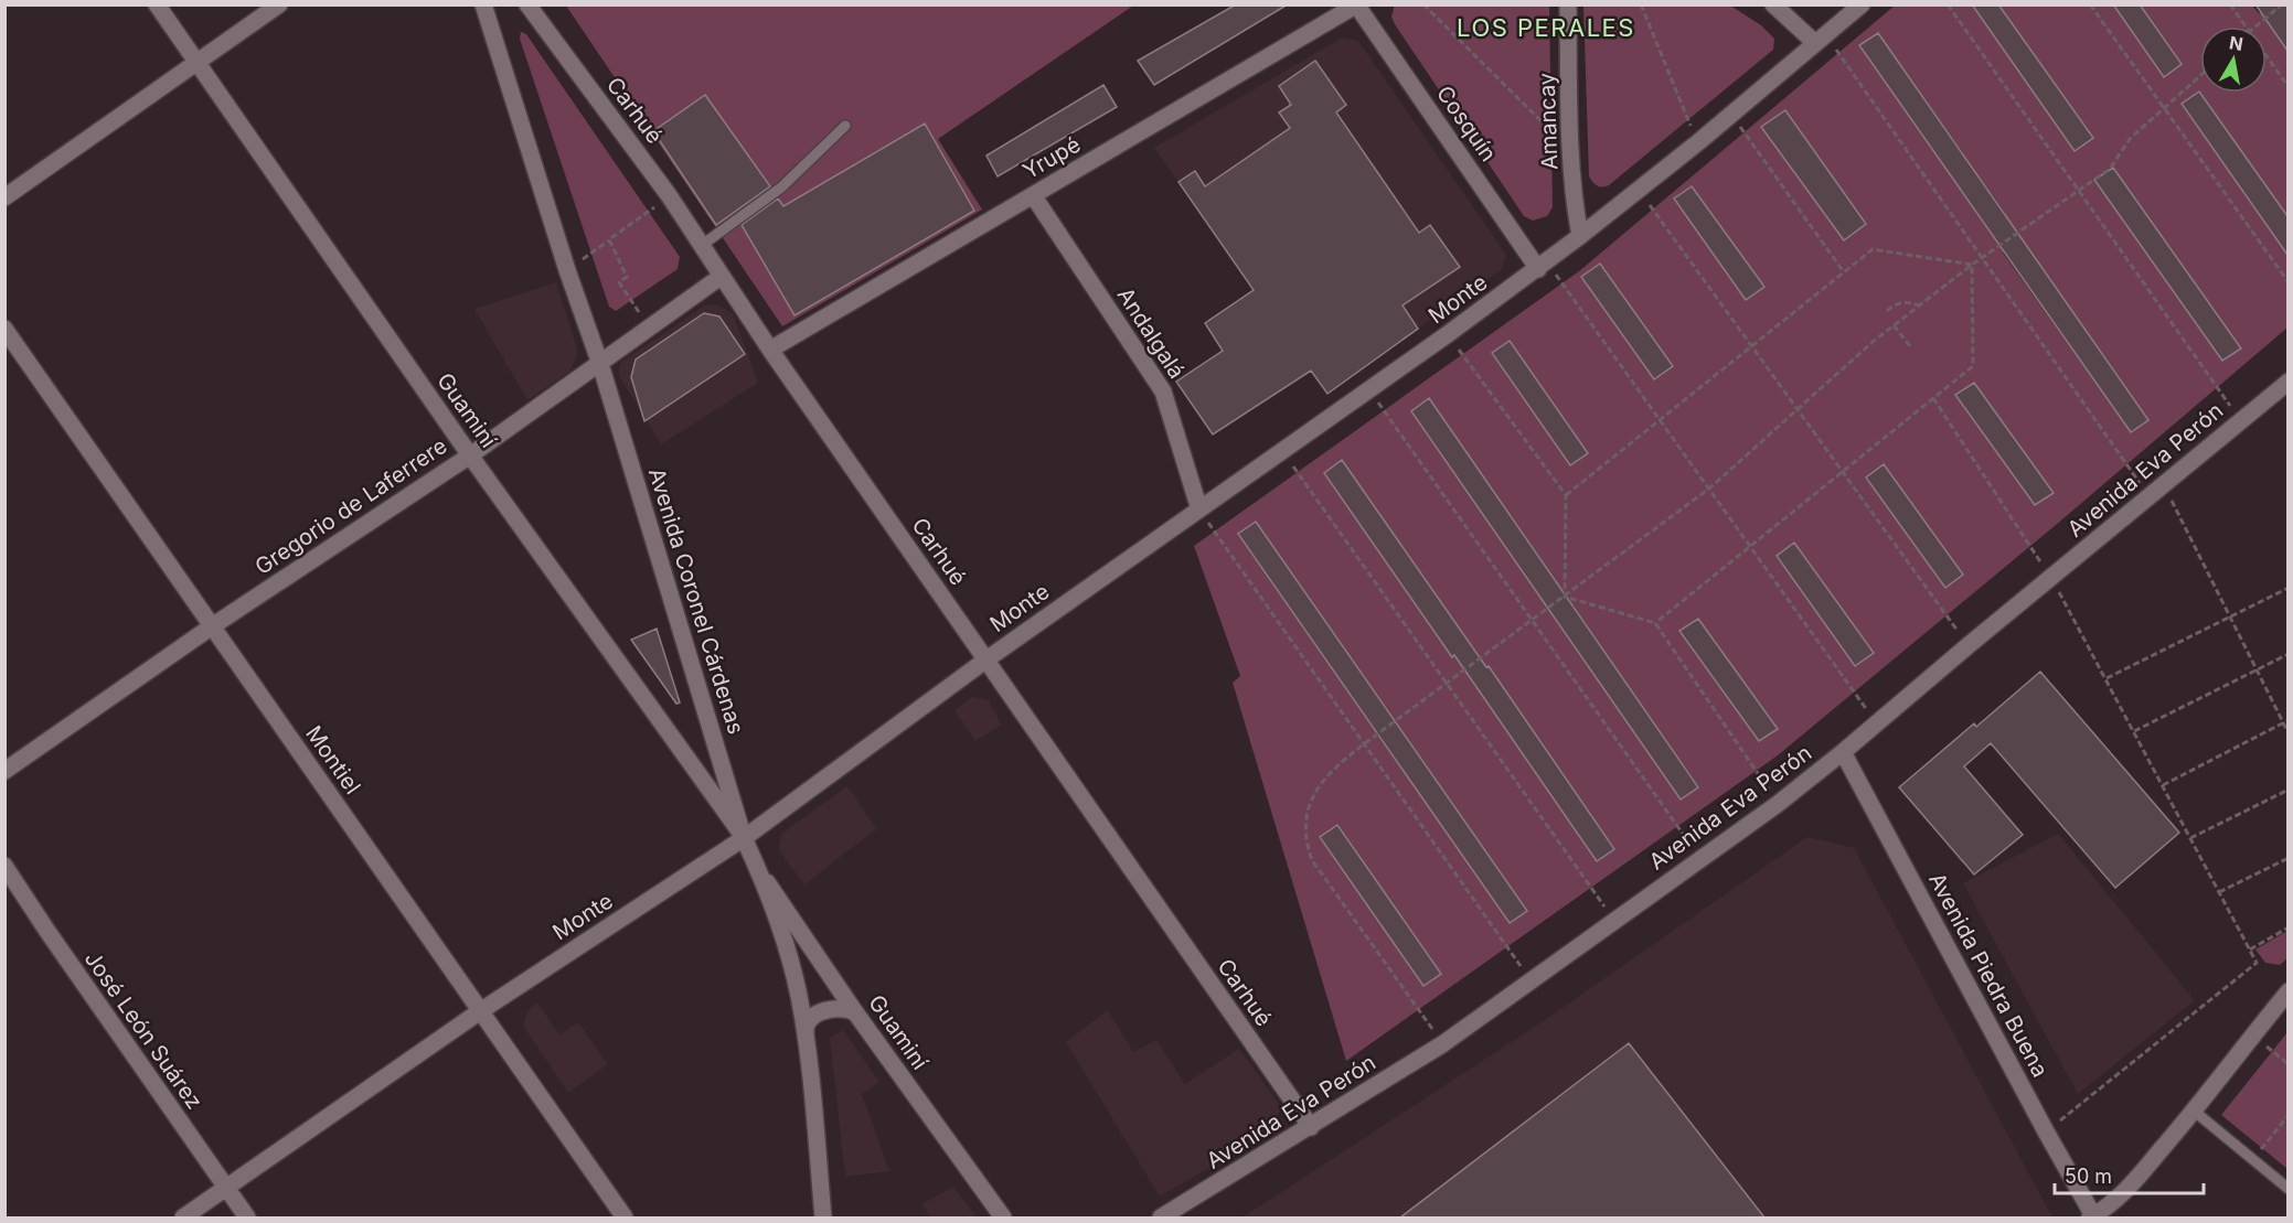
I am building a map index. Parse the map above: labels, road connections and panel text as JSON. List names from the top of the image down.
{
  "streets": {
    "street": [
      "Carhué",
      "Amancay",
      "Cosquín",
      "Yrupé",
      "Monte",
      "Andalgalá",
      "Guaminí",
      "Avenida Eva Perón",
      "Gregorio de Laferrere",
      "Avenida Coronel Cárdenas",
      "Montiel",
      "Avenida Piedra Buena",
      "José León Suárez"
    ]
  },
  "crossings": [
    ["Carhué", "Yrupé"],
    ["Carhué", "Monte"],
    ["Carhué", "Avenida Eva Perón"],
    ["Carhué", "Gregorio de Laferrere"],
    ["Amancay", "Monte"],
    ["Cosquín", "Yrupé"],
    ["Cosquín", "Monte"],
    ["Yrupé", "Andalgalá"],
    ["Monte", "Andalgalá"],
    ["Monte", "Guaminí"],
    ["Monte", "Avenida Coronel Cárdenas"],
    ["Monte", "Montiel"],
    ["Monte", "José León Suárez"],
    ["Guaminí", "Gregorio de Laferrere"],
    ["Guaminí", "Avenida Coronel Cárdenas"],
    ["Avenida Eva Perón", "Avenida Piedra Buena"],
    ["Gregorio de Laferrere", "Avenida Coronel Cárdenas"],
    ["Gregorio de Laferrere", "Montiel"]
  ],
  "districts": ["LOS PERALES"],
  "scale_bar": "50 m",
  "north": "top"
}
